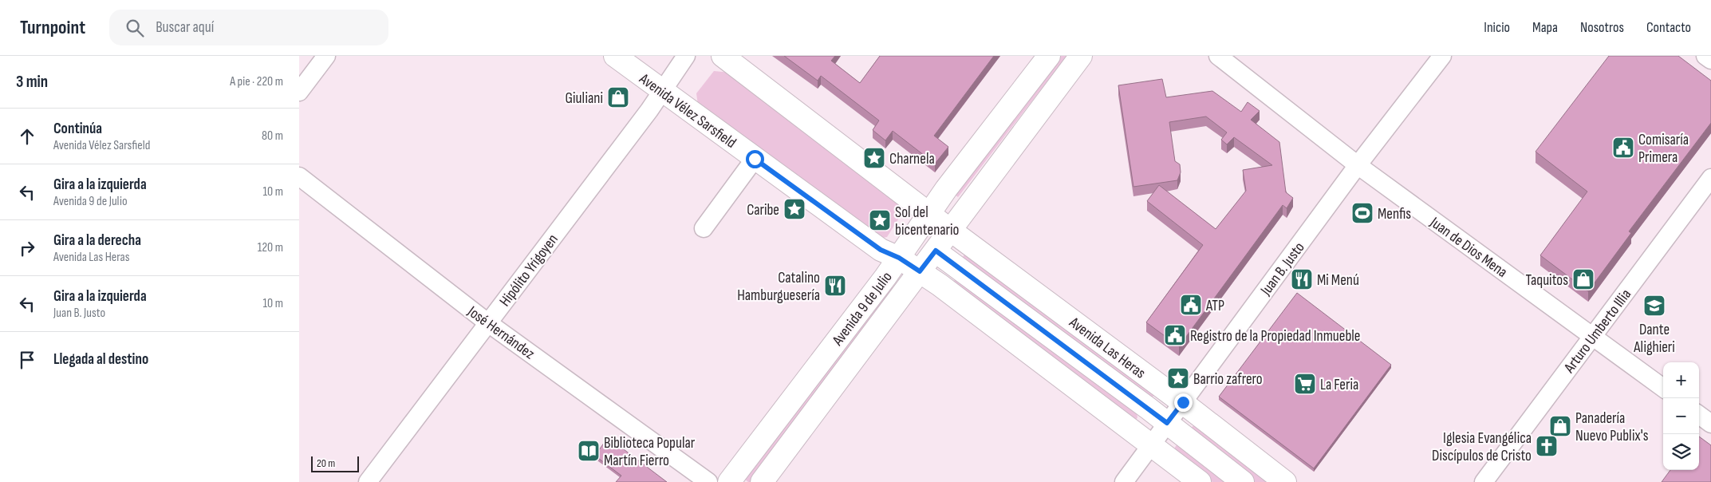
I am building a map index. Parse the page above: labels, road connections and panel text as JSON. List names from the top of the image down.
{
  "streets": {
    "main road": ["Avenida Vélez Sarsfield", "Avenida 9 de Julio", "Avenida Las Heras"],
    "street": [
      "Juan de Dios Mena",
      "Juan B. Justo",
      "Hipólito Yrigoyen",
      "Arturo Umberto Illia",
      "José Hernández"
    ]
  },
  "crossings": [
    ["Avenida Vélez Sarsfield", "Hipólito Yrigoyen"],
    ["Avenida Vélez Sarsfield", "Avenida 9 de Julio"],
    ["Juan de Dios Mena", "Juan B. Justo"],
    ["Juan de Dios Mena", "Arturo Umberto Illia"],
    ["Juan B. Justo", "Avenida Las Heras"],
    ["Hipólito Yrigoyen", "José Hernández"],
    ["Avenida 9 de Julio", "Avenida Las Heras"]
  ],
  "places": {
    "shop": ["Giuliani", "Taquitos", "Panadería Nuevo Publix's"],
    "public building": ["Comisaría Primera", "ATP", "Registro de la Propiedad Inmueble"],
    "place": [
      "Charnela",
      "Caribe",
      "Sol del bicentenario",
      "Barrio zafrero"
    ],
    "sports": ["Menfis"],
    "restaurant": ["Mi Menú", "Catalino Hamburguesería"],
    "school or university": ["Dante Alighieri"],
    "supermarket": ["La Feria"],
    "church": ["Iglesia Evangélica Discípulos de Cristo"],
    "library": ["Biblioteca Popular Martín Fierro"]
  },
  "scale_bar": "20 m",
  "page": {
    "header": "Turnpoint",
    "search": "Buscar aquí",
    "nav": [
      "Inicio",
      "Mapa",
      "Nosotros",
      "Contacto"
    ],
    "heading": ["3 min", "A pie · 220 m"],
    "list": [
      ["Continúa", "Avenida Vélez Sarsfield", "80 m"],
      ["Gira a la izquierda", "Avenida 9 de Julio", "10 m"],
      ["Gira a la derecha", "Avenida Las Heras", "120 m"],
      ["Gira a la izquierda", "Juan B. Justo", "10 m"],
      "Llegada al destino"
    ],
    "map_buttons": ["+", "−"],
    "scale": "20 m"
  }
}
